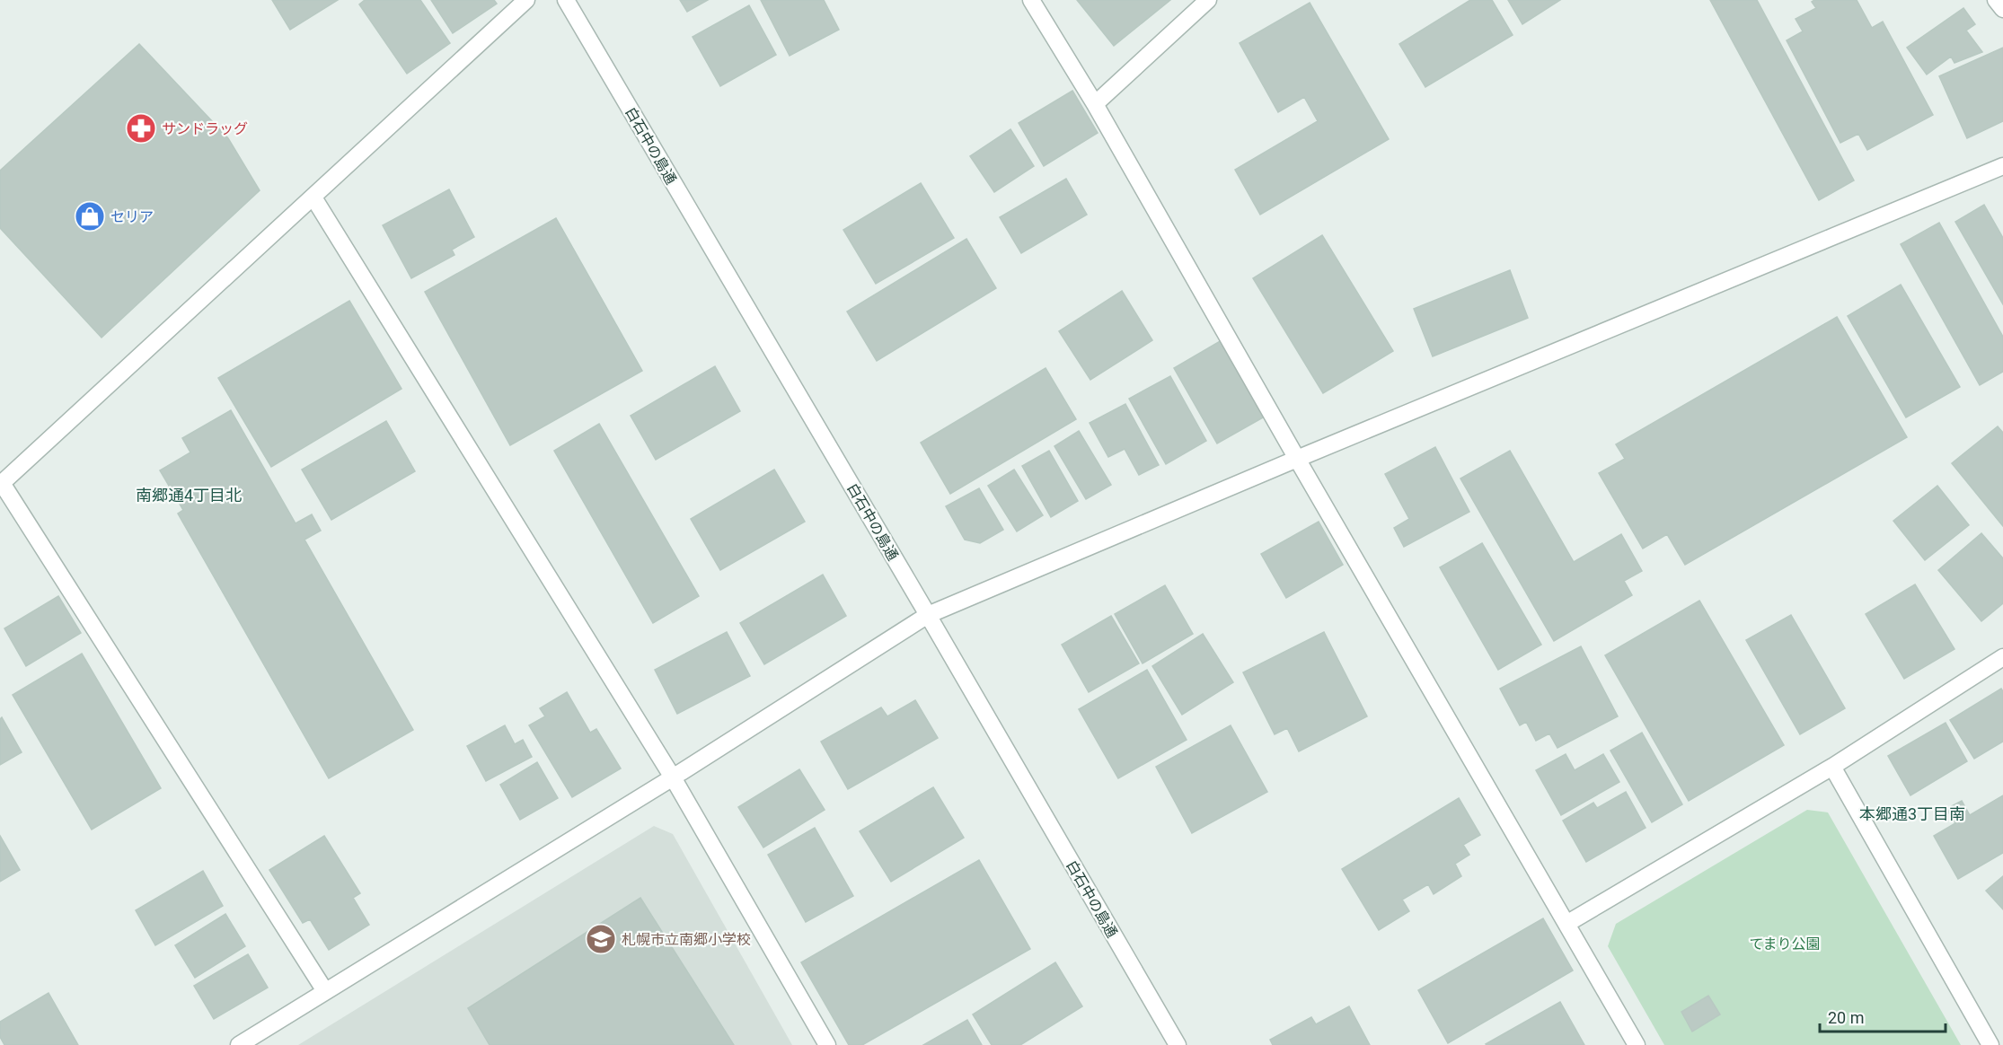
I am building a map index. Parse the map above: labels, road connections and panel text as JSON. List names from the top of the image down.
{
  "streets": {
    "street": ["白石中の島通"]
  },
  "districts": ["南郷通4丁目北", "本郷通3丁目南"],
  "parks": ["てまり公園"],
  "places": {
    "pharmacy": ["サンドラッグ"],
    "shop": ["セリア"],
    "school or university": ["札幌市立南郷小学校"]
  },
  "scale_bar": "20 m"
}
